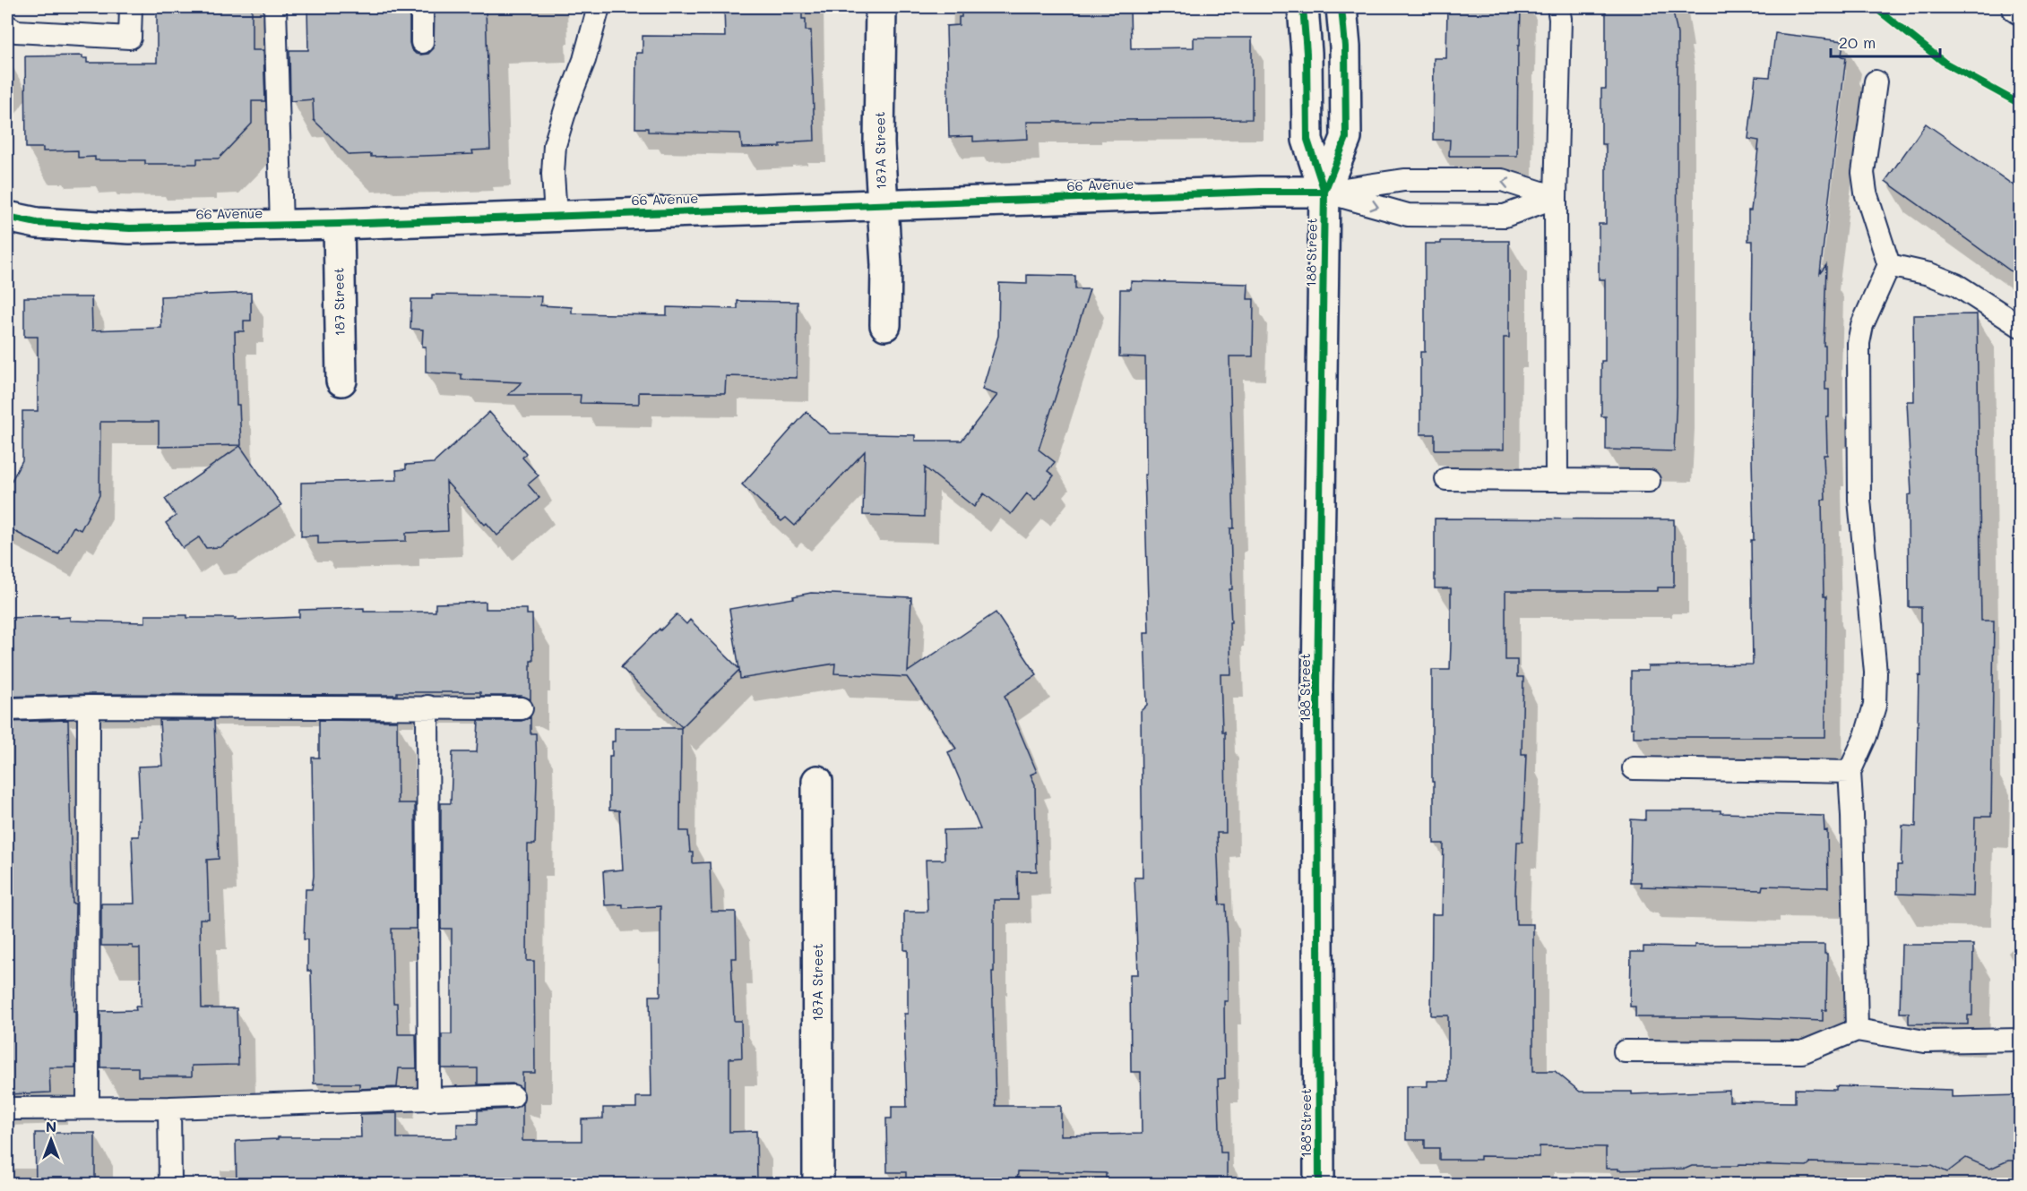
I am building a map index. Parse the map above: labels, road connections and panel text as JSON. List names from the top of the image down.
{
  "streets": {
    "street": [
      "187A Street",
      "66 Avenue",
      "188 Street",
      "187 Street"
    ]
  },
  "crossings": [
    ["187A Street", "66 Avenue"],
    ["66 Avenue", "188 Street"],
    ["66 Avenue", "187 Street"]
  ],
  "scale_bar": "20 m",
  "north": "top"
}
